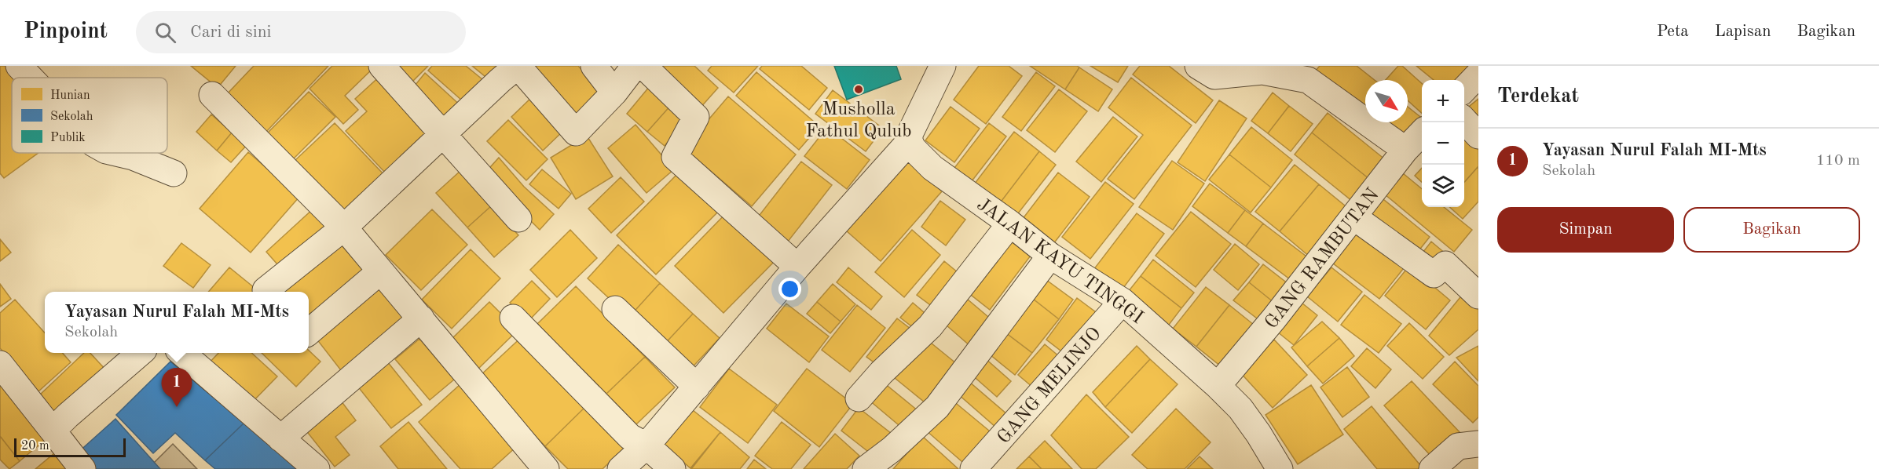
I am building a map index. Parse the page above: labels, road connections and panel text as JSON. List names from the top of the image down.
{
  "streets": {
    "street": ["GANG RAMBUTAN", "JALAN KAYU TINGGI", "GANG MELINJO"]
  },
  "crossings": [
    ["GANG RAMBUTAN", "JALAN KAYU TINGGI"],
    ["JALAN KAYU TINGGI", "GANG MELINJO"]
  ],
  "places": ["Musholla Fathul Qulub"],
  "legend": ["Hunian", "Sekolah", "Publik"],
  "scale_bar": "20 m",
  "north": "bottom right",
  "page": {
    "header": "Pinpoint",
    "search": "Cari di sini",
    "nav": ["Peta", "Lapisan", "Bagikan"],
    "heading": "Terdekat",
    "map_buttons": ["+", "−"],
    "list": [
      {
        "mark": "1",
        "name": "Yayasan Nurul Falah MI-Mts",
        "note": "Sekolah",
        "value": "110 m"
      }
    ],
    "buttons": ["Simpan", "Bagikan"],
    "popup": ["Yayasan Nurul Falah MI-Mts", "Sekolah"],
    "pins": "1",
    "scale": "20 m"
  }
}
